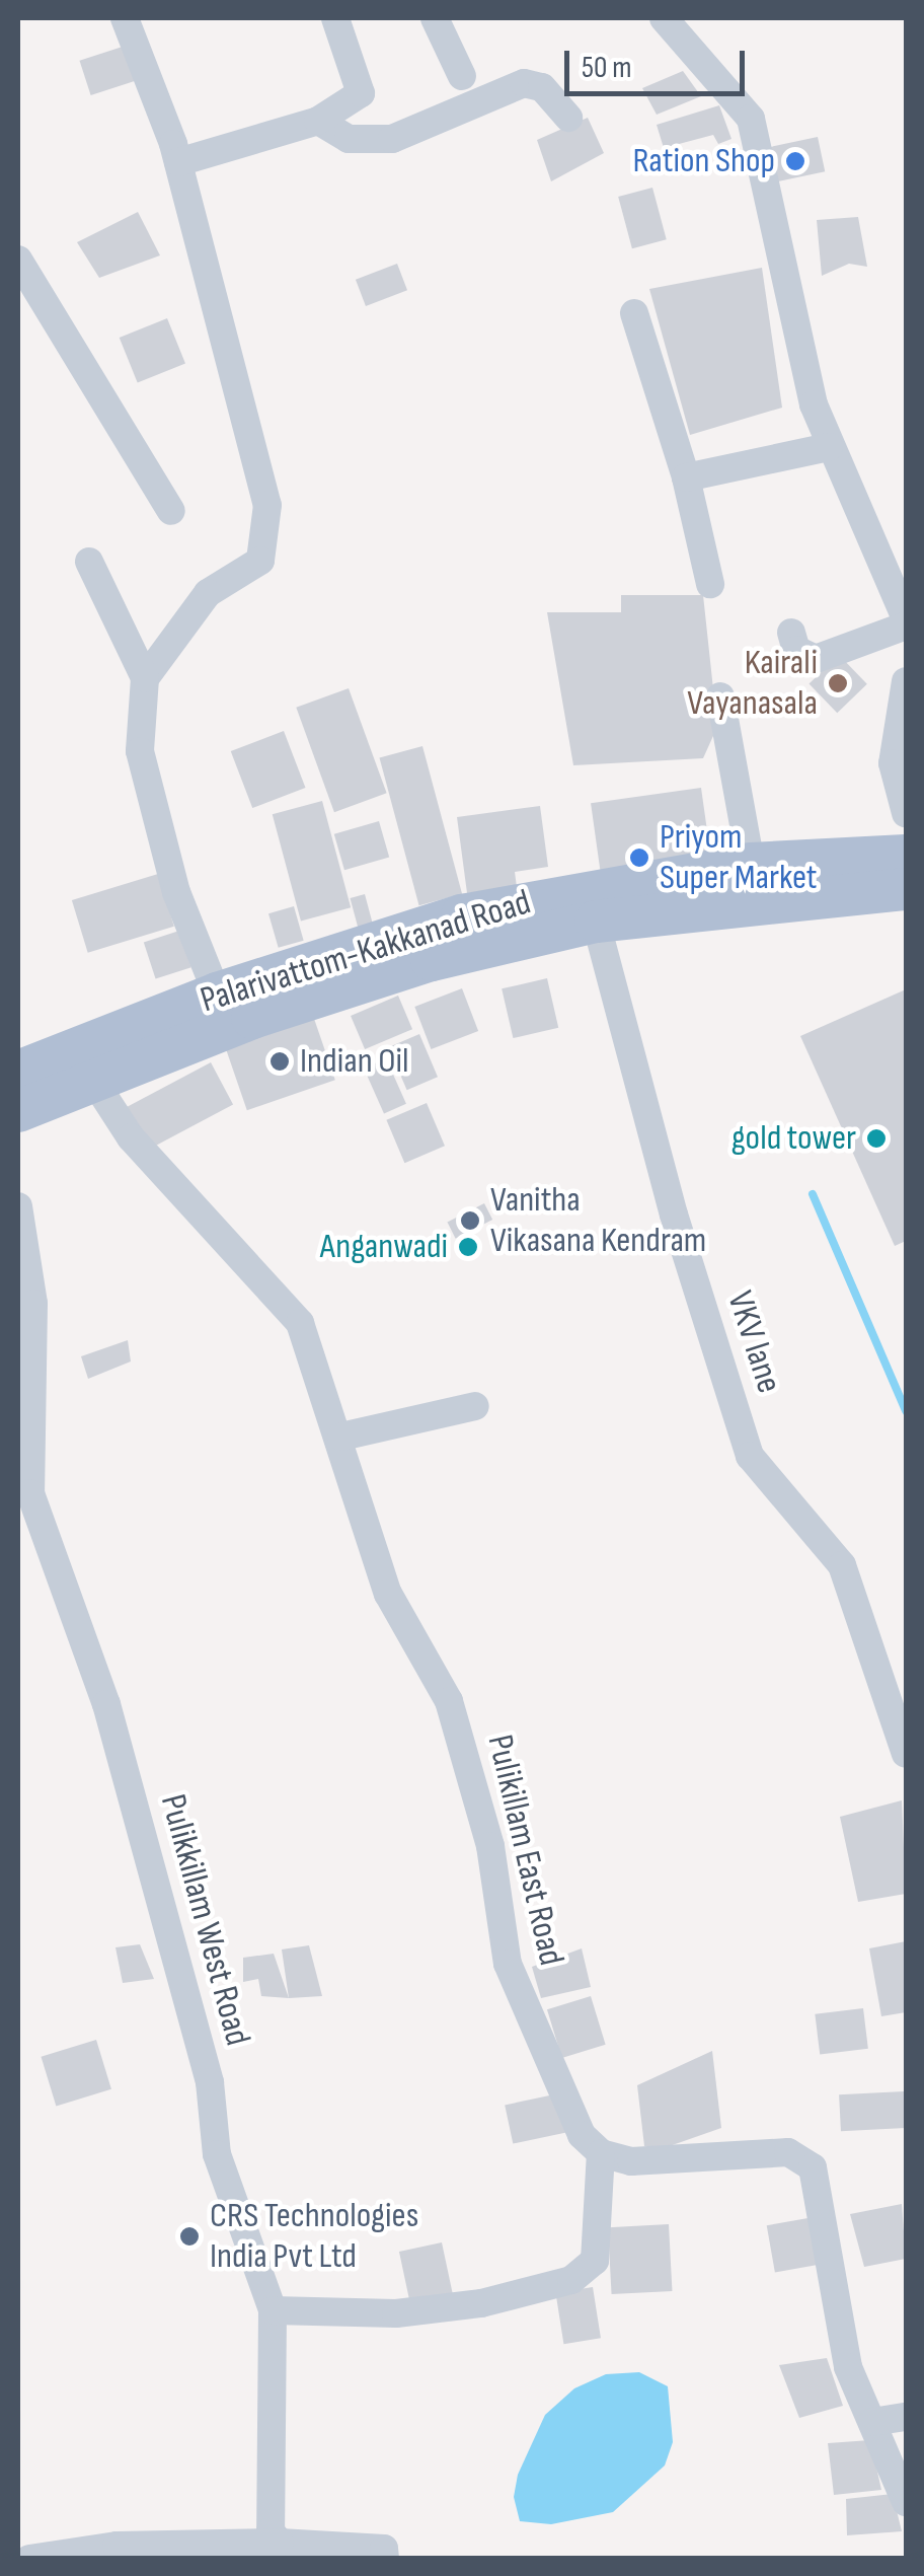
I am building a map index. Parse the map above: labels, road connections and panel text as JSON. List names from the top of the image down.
{
  "streets": {
    "main road": ["Palarivattom-Kakkanad Road"],
    "street": ["VKV lane", "Pulikillam East Road", "Pulikkillam West Road"]
  },
  "places": [
    "Ration Shop",
    "Kairali Vayanasala",
    "Priyom Super Market",
    "Indian Oil",
    "gold tower",
    "Vanitha Vikasana Kendram",
    "Anganwadi",
    "CRS Technologies India Pvt Ltd"
  ],
  "scale_bar": "50 m"
}
